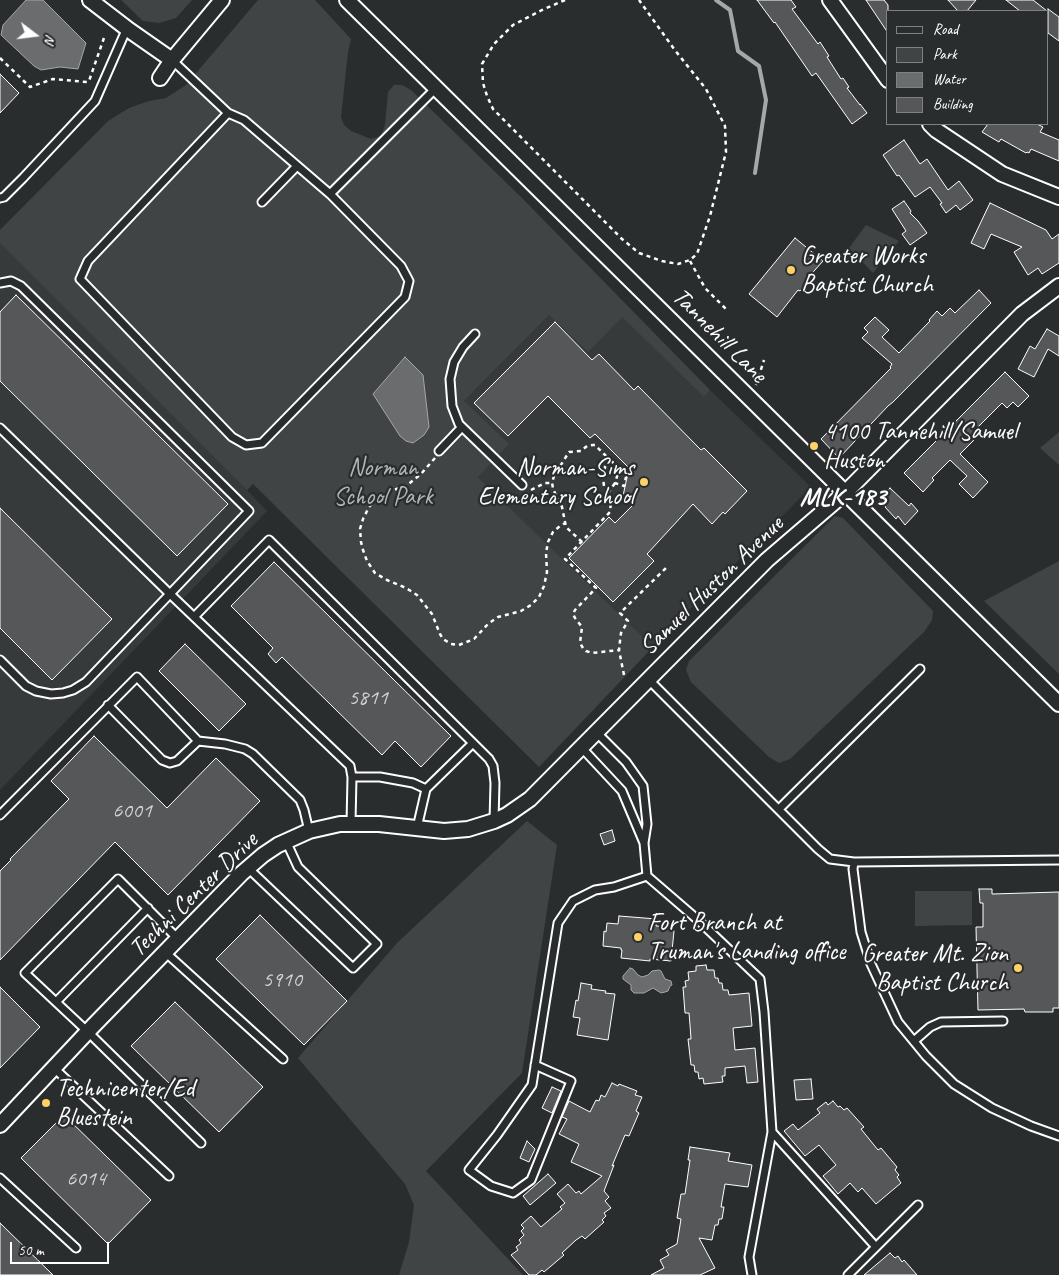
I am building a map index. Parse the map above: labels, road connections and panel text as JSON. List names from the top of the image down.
{
  "streets": {
    "street": ["Tannehill Lane", "Samuel Huston Avenue", "Techni Center Drive"]
  },
  "crossings": [
    ["Tannehill Lane", "Samuel Huston Avenue"],
    ["Samuel Huston Avenue", "Techni Center Drive"]
  ],
  "districts": ["MLK-183"],
  "parks": ["Norman School Park"],
  "places": [
    "Greater Works Baptist Church",
    "4100 Tannehill/Samuel Huston",
    "Norman-Sims Elementary School",
    "Fort Branch at Truman's Landing office",
    "Greater Mt. Zion Baptist Church",
    "Technicenter/Ed Bluestein"
  ],
  "house_numbers": [
    "5811",
    "6001",
    "5910",
    "6014"
  ],
  "legend": [
    "Road",
    "Park",
    "Water",
    "Building"
  ],
  "scale_bar": "50 m",
  "north": "right"
}
